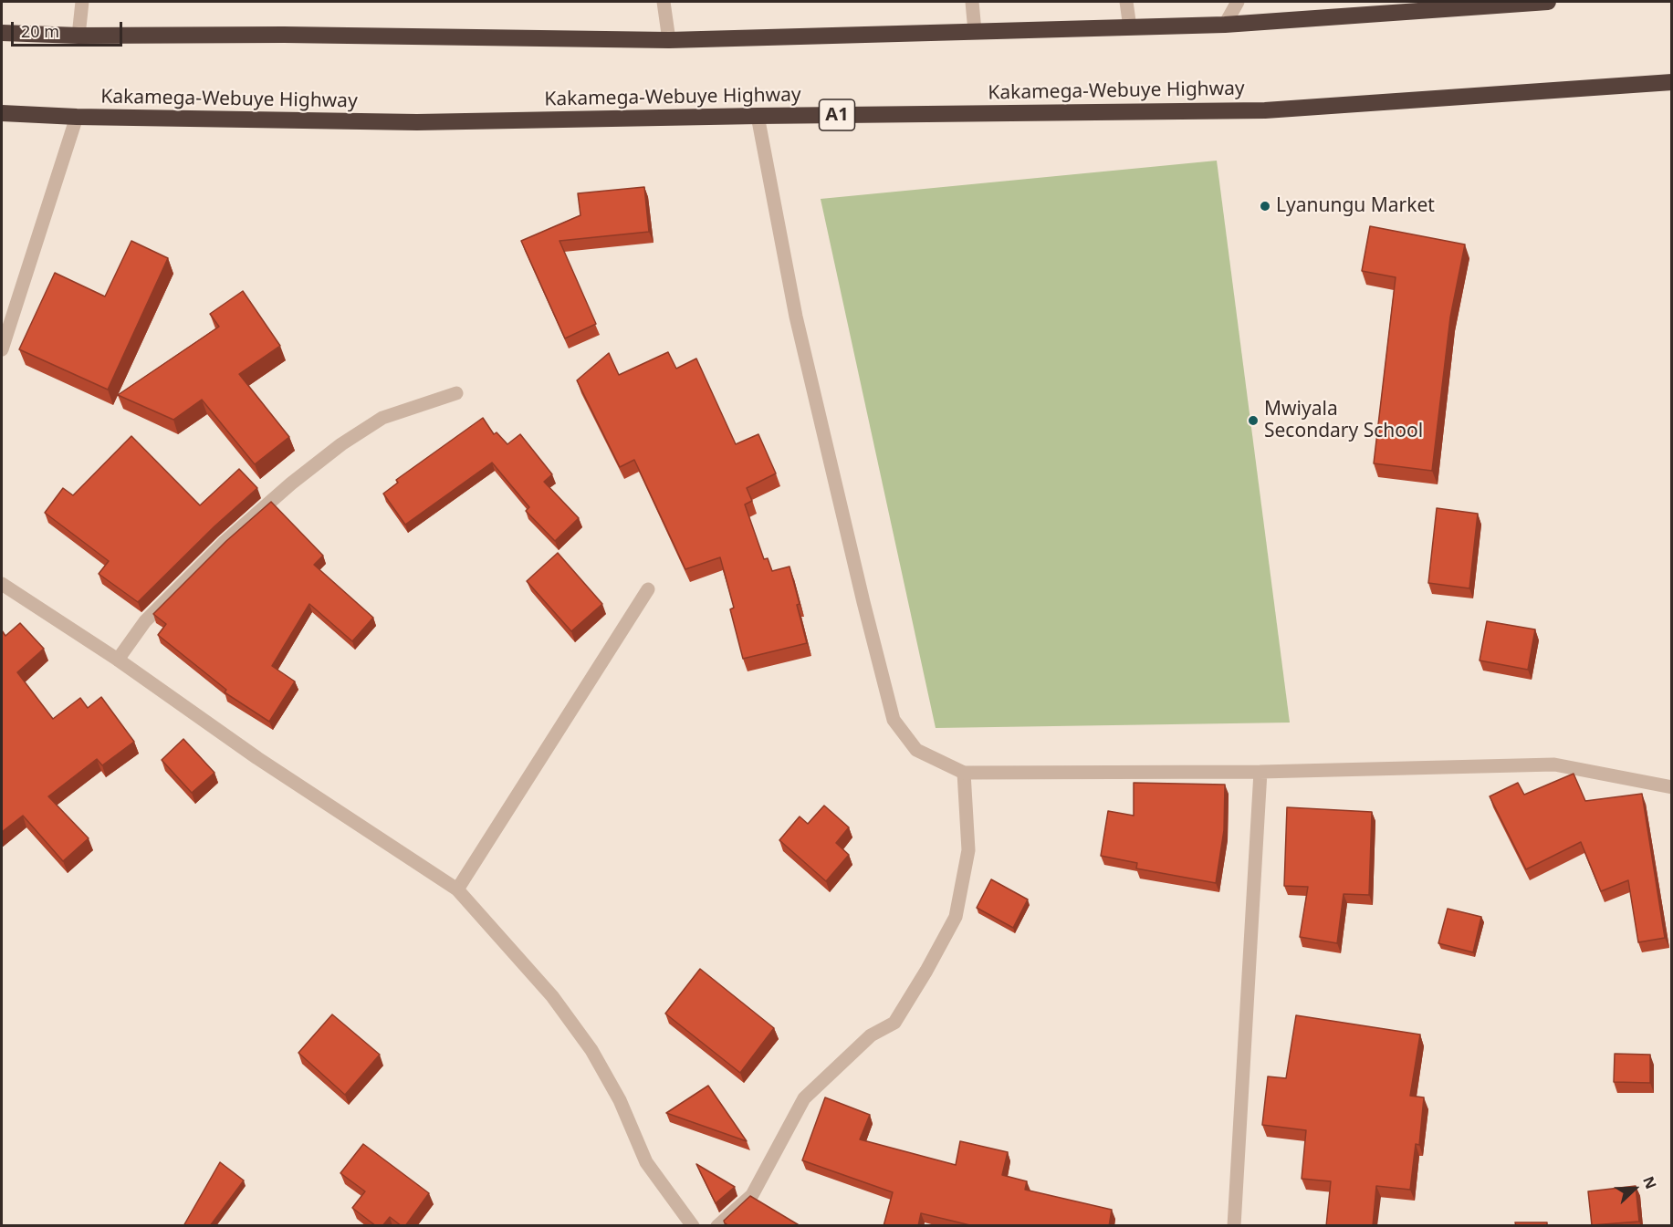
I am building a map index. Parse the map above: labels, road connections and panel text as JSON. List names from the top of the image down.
{
  "streets": {
    "highway": ["Kakamega-Webuye Highway", "A1"]
  },
  "places": ["Lyanungu Market", "Mwiyala Secondary School"],
  "scale_bar": "20 m",
  "north": "right"
}
